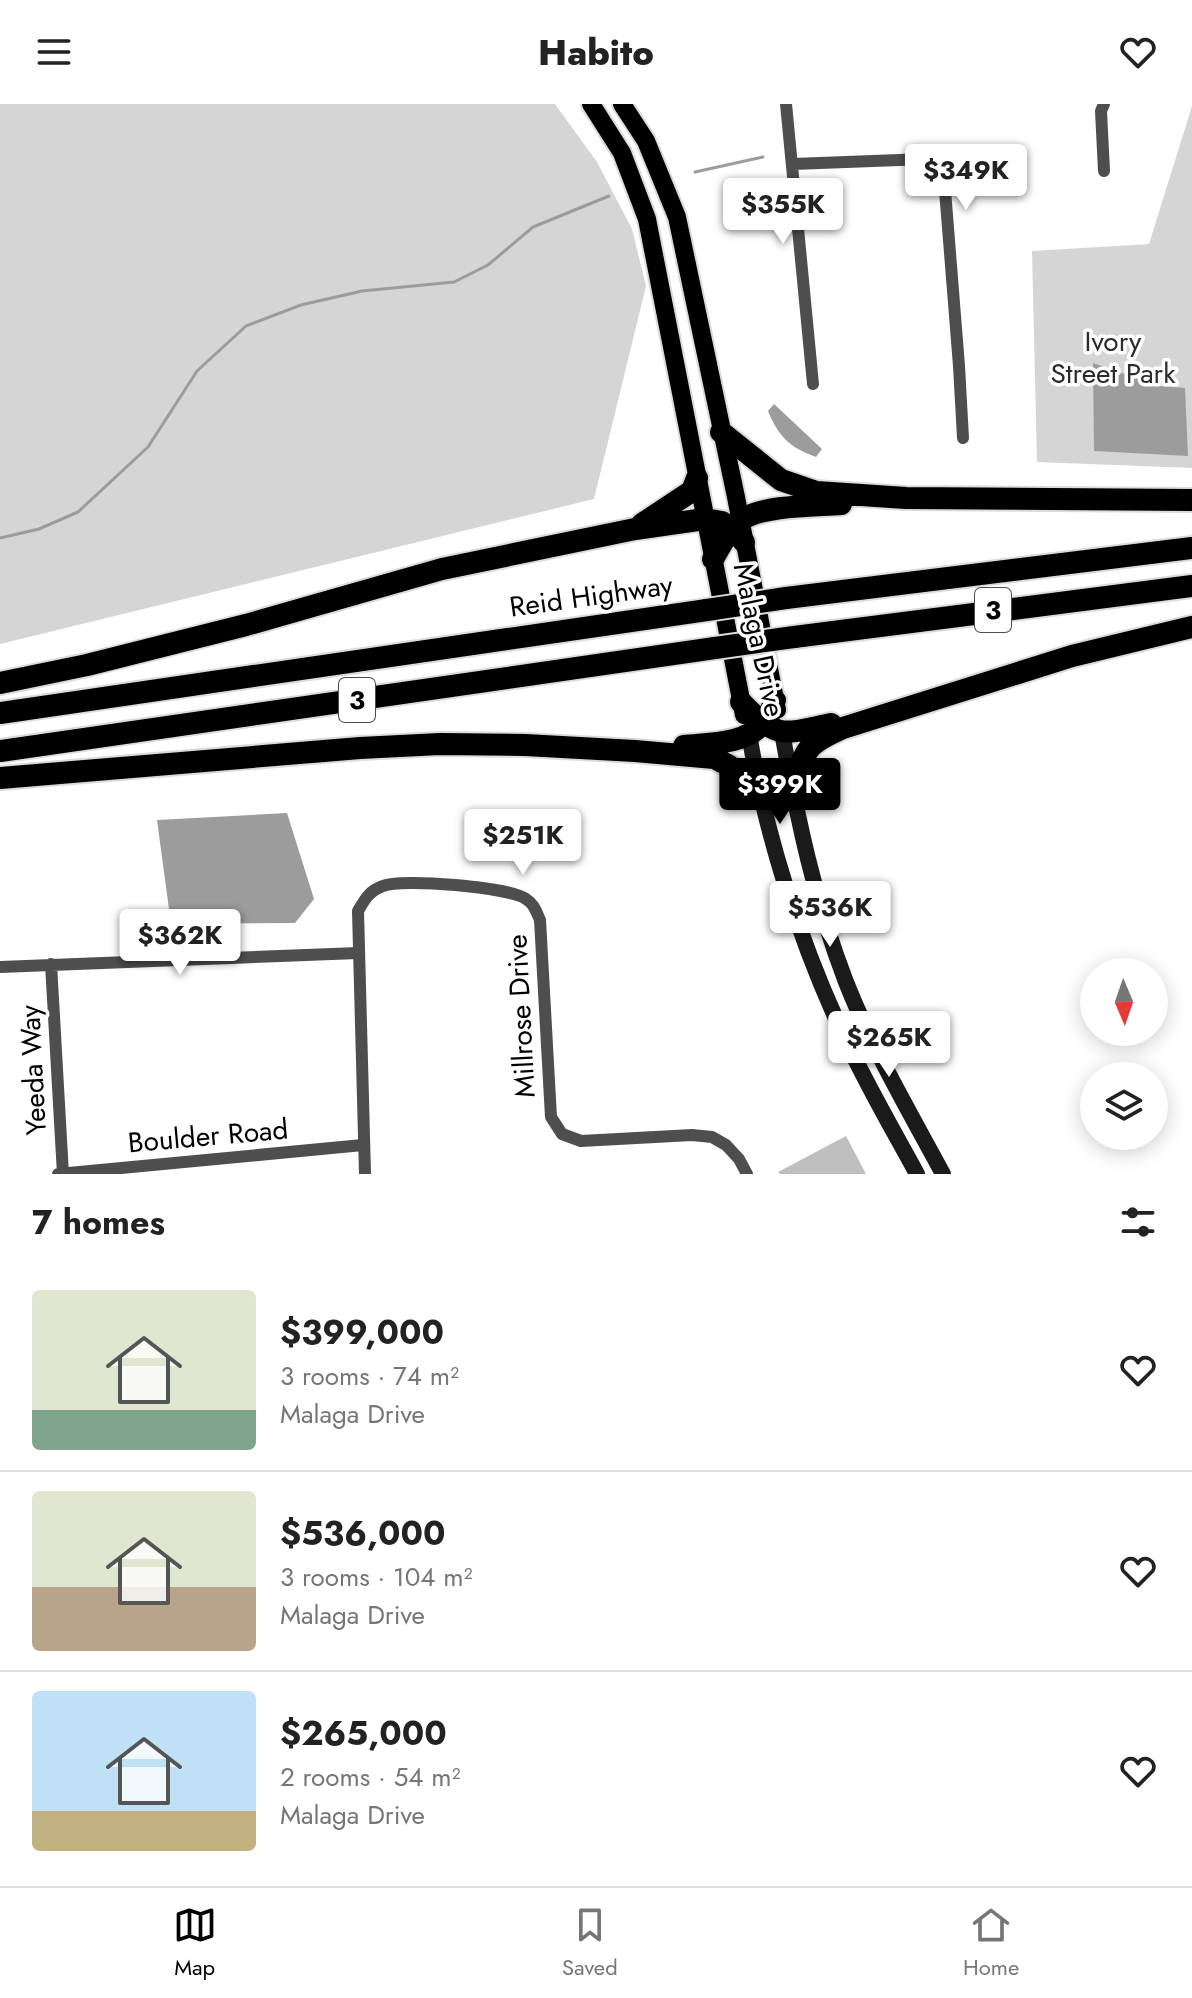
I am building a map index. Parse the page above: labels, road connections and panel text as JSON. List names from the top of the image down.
{
  "streets": {
    "highway": ["Reid Highway", "3"],
    "main road": ["Malaga Drive"],
    "street": ["Millrose Drive", "Yeeda Way", "Boulder Road"]
  },
  "crossings": [
    ["Millrose Drive", "Boulder Road"],
    ["Yeeda Way", "Boulder Road"]
  ],
  "parks": ["Ivory Street Park"],
  "north": "bottom",
  "page": {
    "header": "Habito",
    "price": [
      "$349K",
      "$355K",
      "$399K",
      "$251K",
      "$536K",
      "$362K",
      "$265K"
    ],
    "heading": "7 homes",
    "list": [
      {
        "name": "$399,000",
        "note": "3 rooms · 74 m² · Malaga Drive"
      },
      {
        "name": "$536,000",
        "note": "3 rooms · 104 m² · Malaga Drive"
      },
      {
        "name": "$265,000",
        "note": "2 rooms · 54 m² · Malaga Drive"
      }
    ],
    "tabs": ["Map", "Saved", "Home"]
  }
}
